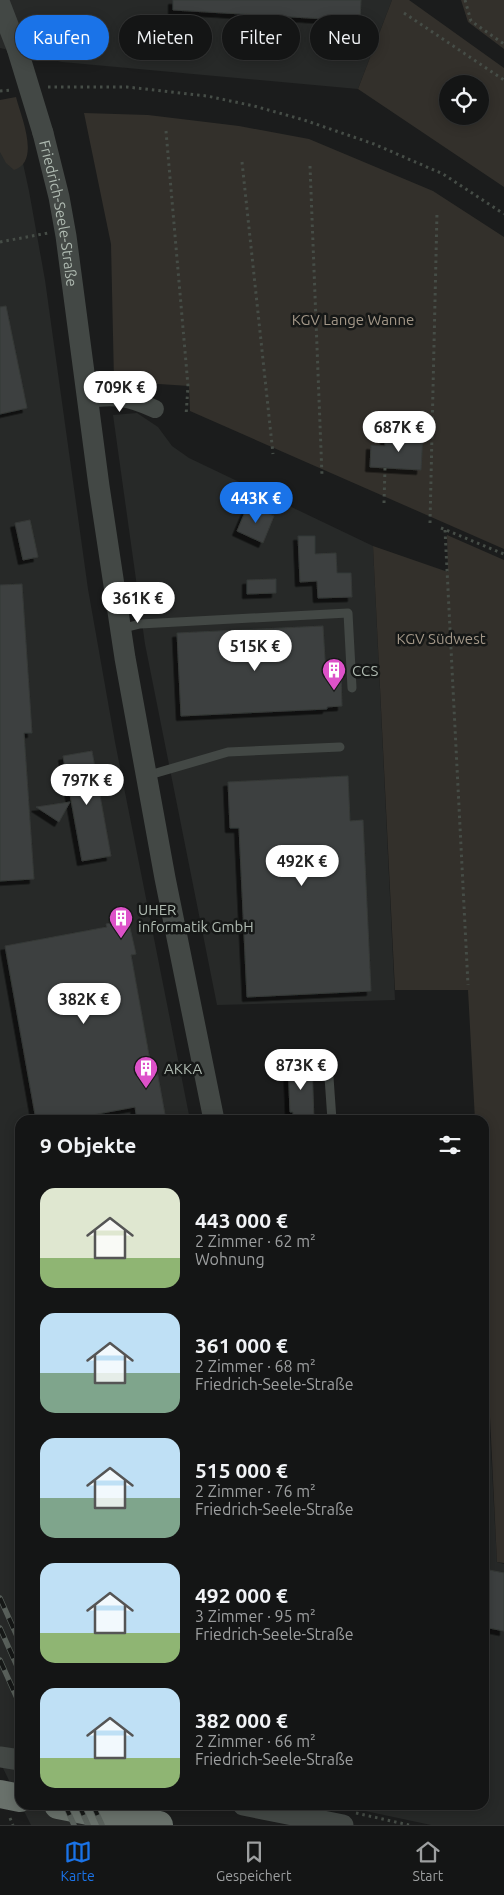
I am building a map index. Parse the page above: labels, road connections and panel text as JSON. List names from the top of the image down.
{
  "streets": {
    "street": ["Friedrich-Seele-Straße"]
  },
  "parks": ["KGV Lange Wanne", "KGV Südwest"],
  "places": {
    "building": ["CCS", "UHER informatik GmbH", "AKKA"]
  },
  "page": {
    "chip": [
      "Kaufen",
      "Mieten",
      "Filter",
      "Neu"
    ],
    "price": [
      "709K €",
      "687K €",
      "443K €",
      "361K €",
      "515K €",
      "797K €",
      "492K €",
      "382K €",
      "873K €"
    ],
    "heading": "9 Objekte",
    "list": [
      {
        "name": "443 000 €",
        "note": "2 Zimmer · 62 m² · Wohnung"
      },
      {
        "name": "361 000 €",
        "note": "2 Zimmer · 68 m² · Friedrich-Seele-Straße"
      },
      {
        "name": "515 000 €",
        "note": "2 Zimmer · 76 m² · Friedrich-Seele-Straße"
      },
      {
        "name": "492 000 €",
        "note": "3 Zimmer · 95 m² · Friedrich-Seele-Straße"
      },
      {
        "name": "382 000 €",
        "note": "2 Zimmer · 66 m² · Friedrich-Seele-Straße"
      }
    ],
    "tabs": ["Karte", "Gespeichert", "Start"]
  }
}
